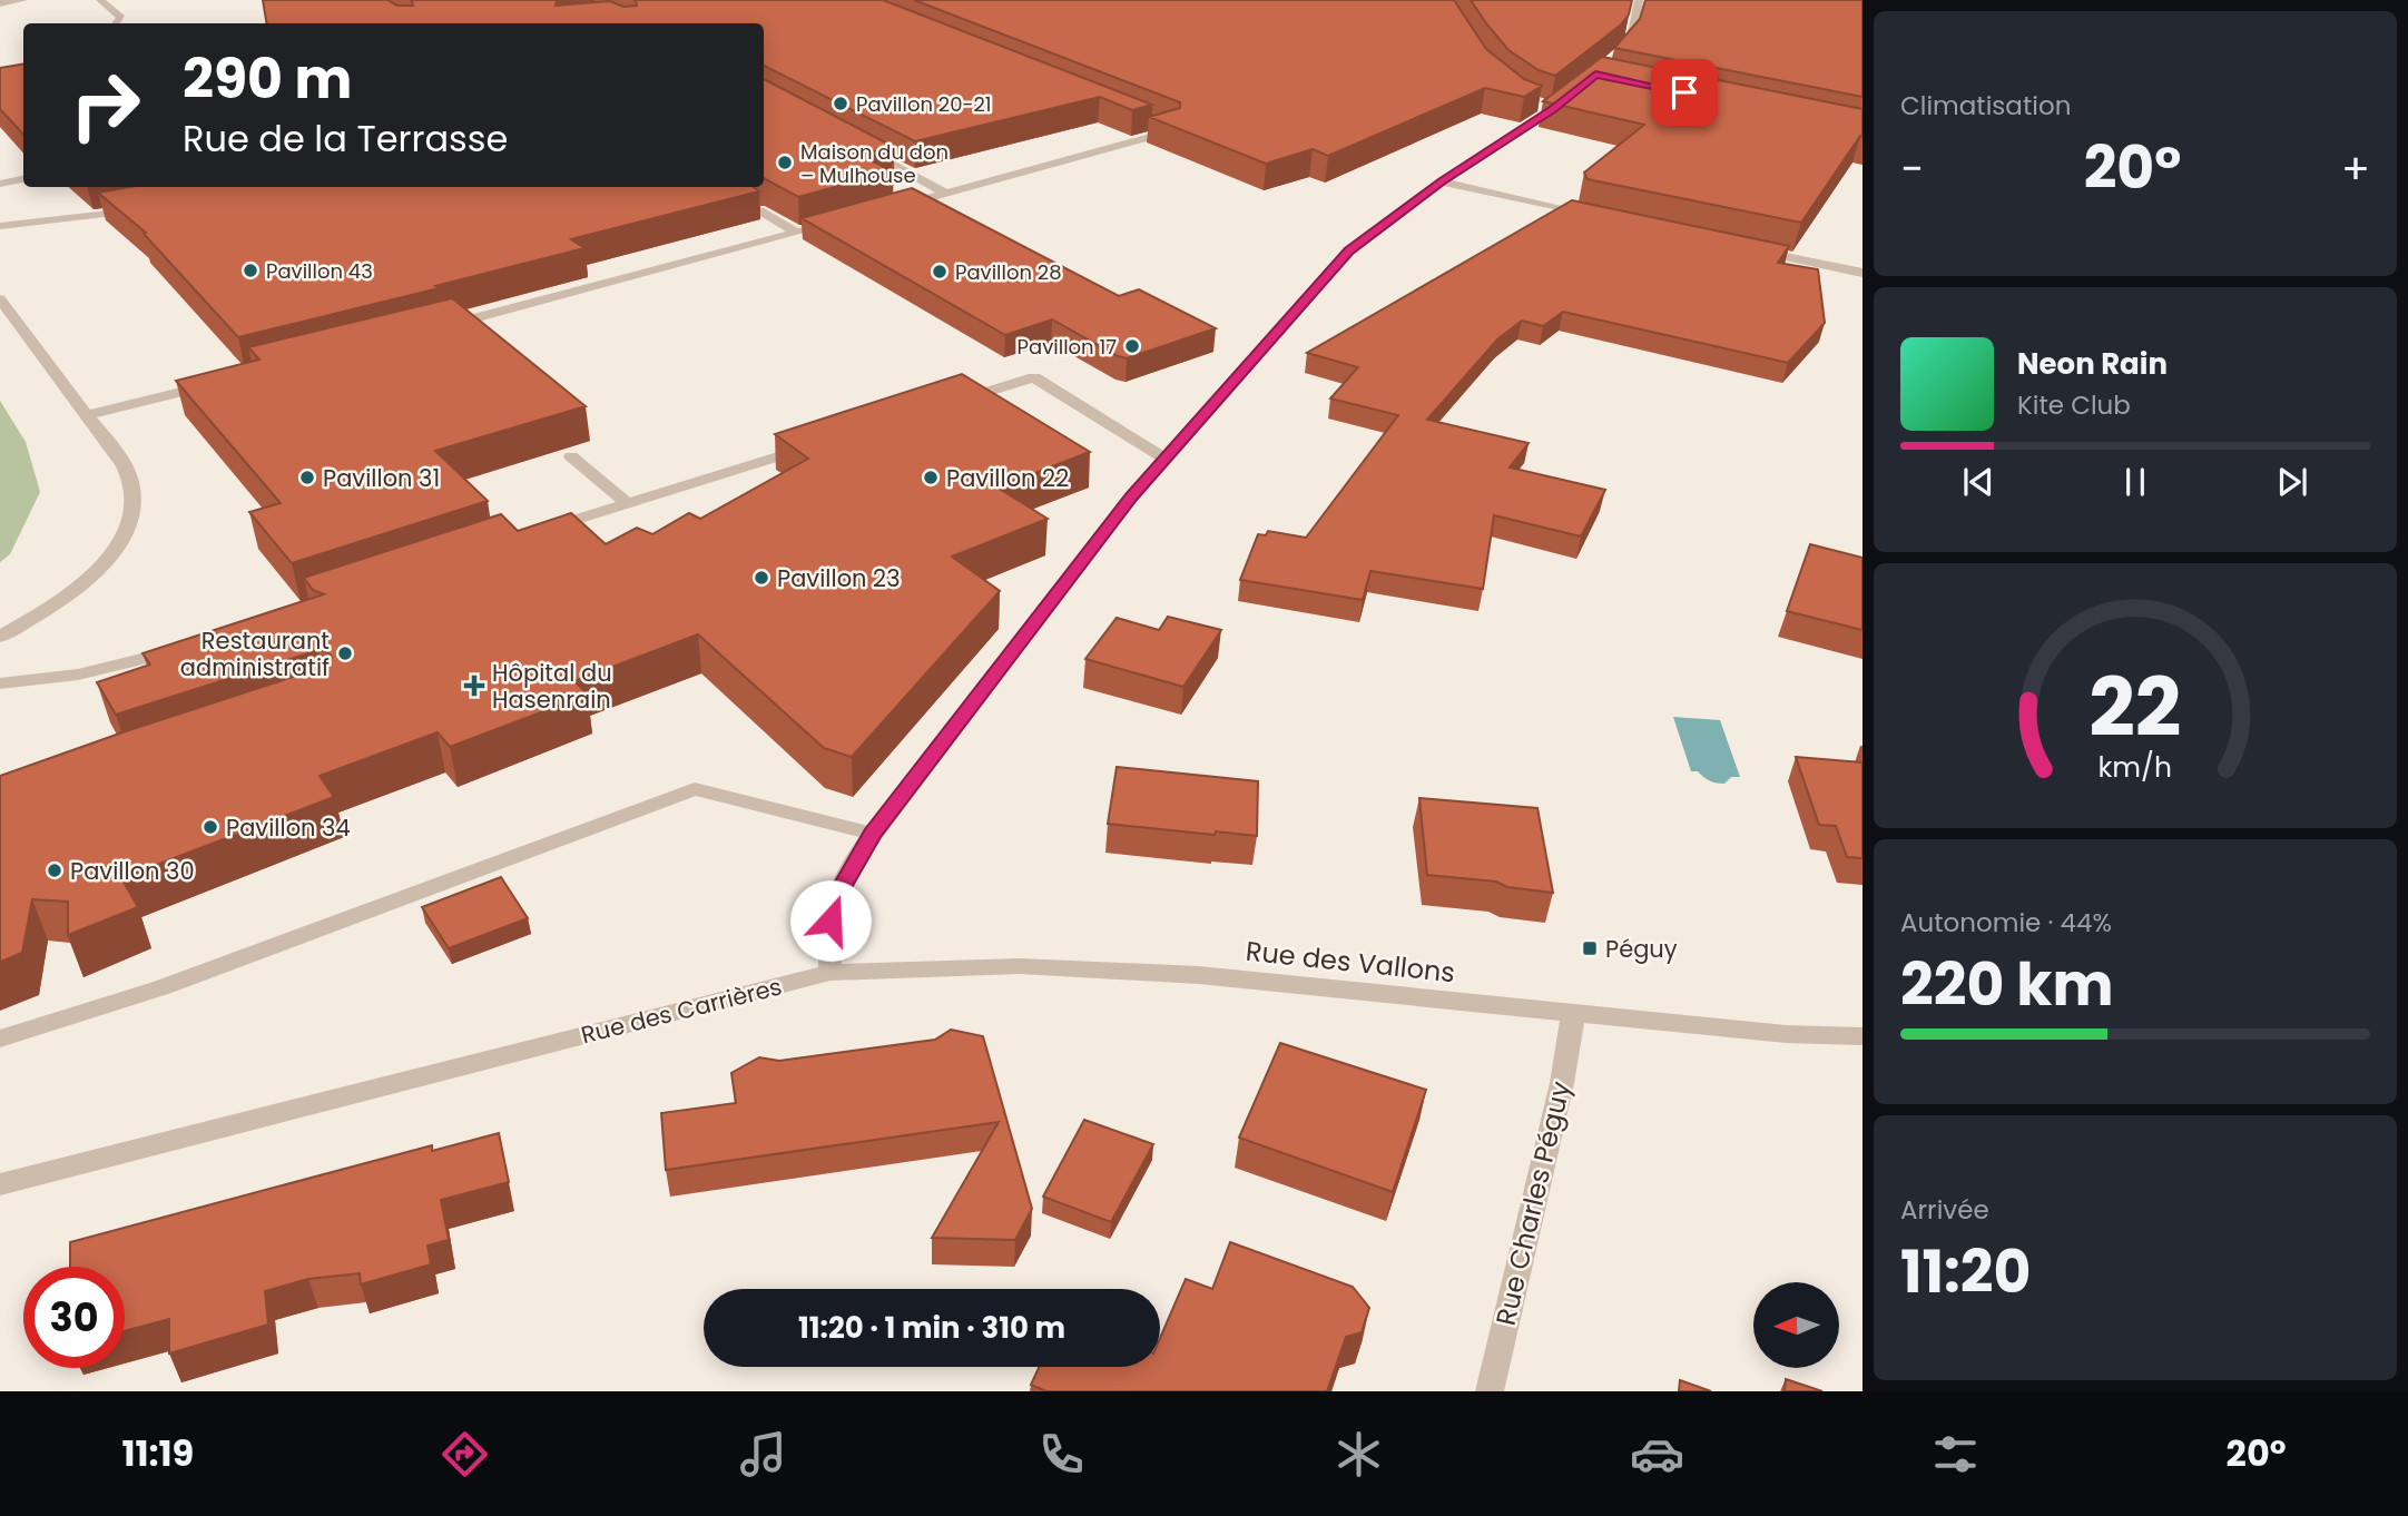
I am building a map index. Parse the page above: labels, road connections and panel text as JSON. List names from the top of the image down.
{
  "streets": {
    "street": ["Rue des Vallons", "Rue des Carrières", "Rue Charles Péguy"]
  },
  "crossings": [
    ["Rue des Vallons", "Rue des Carrières"],
    ["Rue des Vallons", "Rue Charles Péguy"]
  ],
  "places": {
    "other": [
      "Pavillon 20-21",
      "Maison du don – Mulhouse",
      "Pavillon 43",
      "Pavillon 28",
      "Pavillon 17",
      "Pavillon 31",
      "Pavillon 22",
      "Pavillon 23",
      "Restaurant administratif",
      "Pavillon 34",
      "Pavillon 30"
    ],
    "health": ["Hôpital du Hasenrain"],
    "transit": ["Péguy"]
  },
  "north": "left",
  "page": {
    "tile": [
      "Climatisation",
      ["Autonomie · 44%", "220 km"],
      ["Arrivée", "11:20"]
    ],
    "turn": ["290 m", "Rue de la Terrasse"],
    "heat": ["−", "20°", "+"],
    "song": ["Neon Rain", "Kite Club"],
    "limit": "30",
    "trip": "11:20 · 1 min · 310 m",
    "tabs": ["11:19", "20°"],
    "gauge": ["22", "km/h"]
  }
}
